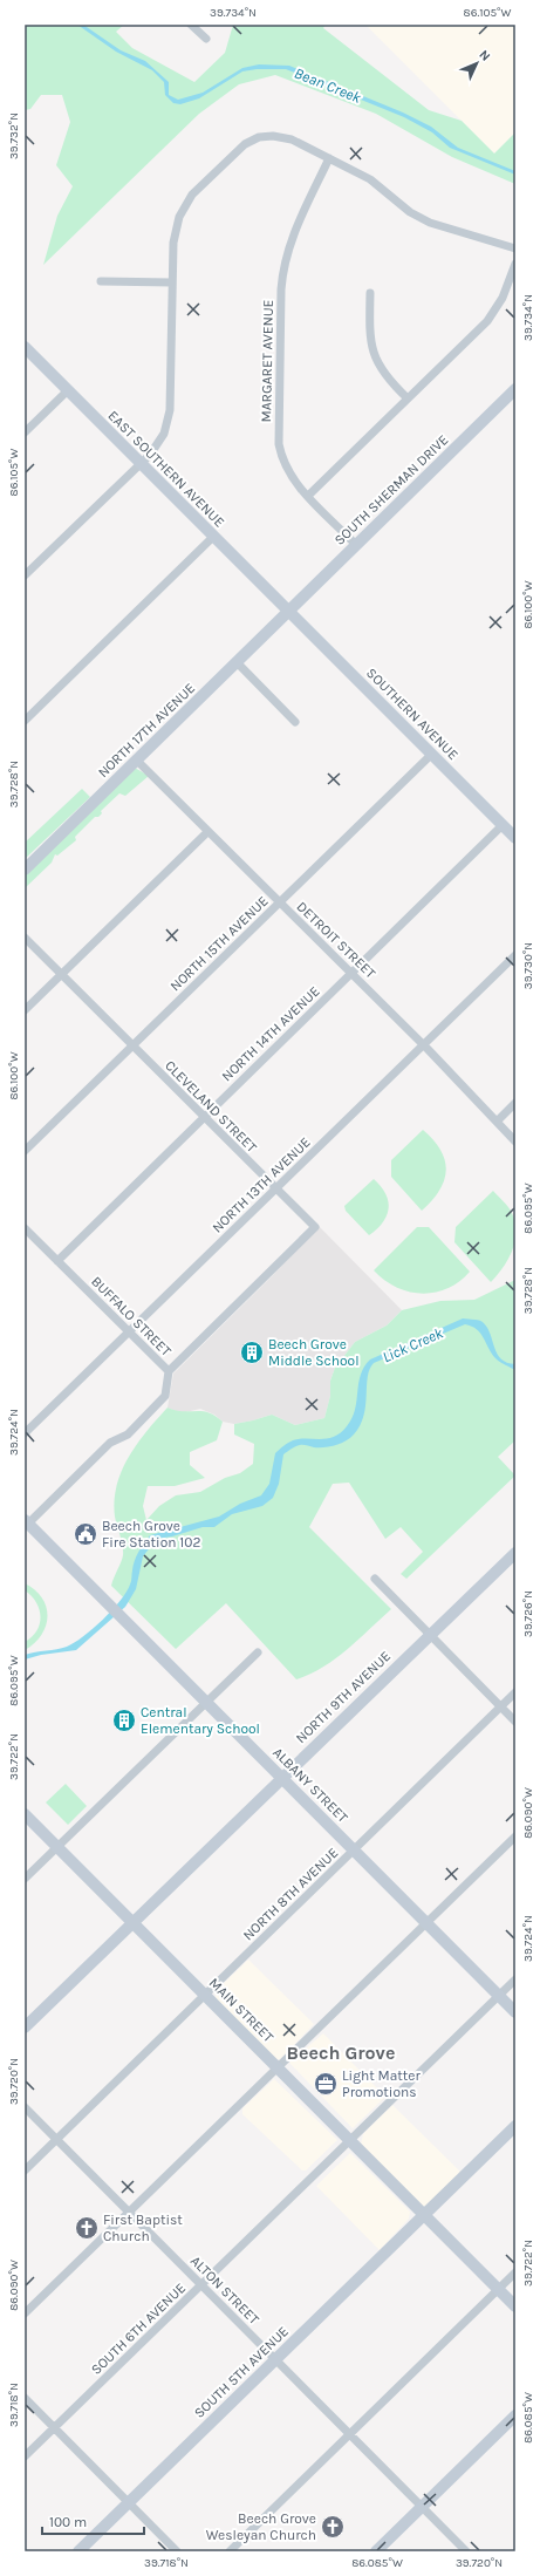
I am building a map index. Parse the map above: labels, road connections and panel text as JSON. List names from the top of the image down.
{
  "streets": {
    "street": [
      "MARGARET AVENUE",
      "EAST SOUTHERN AVENUE",
      "SOUTH SHERMAN DRIVE",
      "SOUTHERN AVENUE",
      "NORTH 17TH AVENUE",
      "DETROIT STREET",
      "NORTH 15TH AVENUE",
      "NORTH 14TH AVENUE",
      "CLEVELAND STREET",
      "NORTH 13TH AVENUE",
      "BUFFALO STREET",
      "NORTH 9TH AVENUE",
      "ALBANY STREET",
      "NORTH 8TH AVENUE",
      "MAIN STREET",
      "ALTON STREET",
      "SOUTH 6TH AVENUE",
      "SOUTH 5TH AVENUE"
    ]
  },
  "crossings": [
    ["MARGARET AVENUE", "SOUTH SHERMAN DRIVE"],
    ["EAST SOUTHERN AVENUE", "SOUTH SHERMAN DRIVE"],
    ["EAST SOUTHERN AVENUE", "SOUTHERN AVENUE"],
    ["EAST SOUTHERN AVENUE", "NORTH 17TH AVENUE"],
    ["SOUTH SHERMAN DRIVE", "SOUTHERN AVENUE"],
    ["SOUTH SHERMAN DRIVE", "NORTH 17TH AVENUE"],
    ["SOUTHERN AVENUE", "NORTH 17TH AVENUE"],
    ["SOUTHERN AVENUE", "NORTH 15TH AVENUE"],
    ["SOUTHERN AVENUE", "NORTH 14TH AVENUE"],
    ["NORTH 17TH AVENUE", "DETROIT STREET"],
    ["DETROIT STREET", "NORTH 15TH AVENUE"],
    ["DETROIT STREET", "NORTH 14TH AVENUE"],
    ["DETROIT STREET", "NORTH 13TH AVENUE"],
    ["NORTH 15TH AVENUE", "CLEVELAND STREET"],
    ["NORTH 14TH AVENUE", "CLEVELAND STREET"],
    ["NORTH 14TH AVENUE", "BUFFALO STREET"],
    ["CLEVELAND STREET", "NORTH 13TH AVENUE"],
    ["CLEVELAND STREET", "BUFFALO STREET"],
    ["NORTH 13TH AVENUE", "BUFFALO STREET"],
    ["BUFFALO STREET", "ALBANY STREET"],
    ["NORTH 9TH AVENUE", "ALBANY STREET"],
    ["NORTH 9TH AVENUE", "MAIN STREET"],
    ["ALBANY STREET", "NORTH 8TH AVENUE"],
    ["ALBANY STREET", "SOUTH 6TH AVENUE"],
    ["NORTH 8TH AVENUE", "MAIN STREET"],
    ["NORTH 8TH AVENUE", "ALTON STREET"],
    ["MAIN STREET", "SOUTH 6TH AVENUE"],
    ["MAIN STREET", "SOUTH 5TH AVENUE"],
    ["ALTON STREET", "SOUTH 6TH AVENUE"],
    ["ALTON STREET", "SOUTH 5TH AVENUE"]
  ],
  "districts": ["Beech Grove"],
  "water": ["Bean Creek", "Lick Creek"],
  "places": {
    "building": ["Beech Grove Middle School", "Central Elementary School"],
    "public building": ["Beech Grove Fire Station 102"],
    "office": ["Light Matter Promotions"],
    "church": ["First Baptist Church", "Beech Grove Wesleyan Church"]
  },
  "scale_bar": "100 m",
  "north": "top right",
  "coordinates": [
    "39.734°N",
    "86.105°W",
    "39.732°N",
    "86.100°W",
    "39.728°N",
    "39.730°N",
    "86.095°W",
    "39.724°N",
    "39.726°N",
    "39.722°N",
    "86.090°W",
    "39.720°N",
    "39.718°N",
    "86.085°W"
  ]
}
